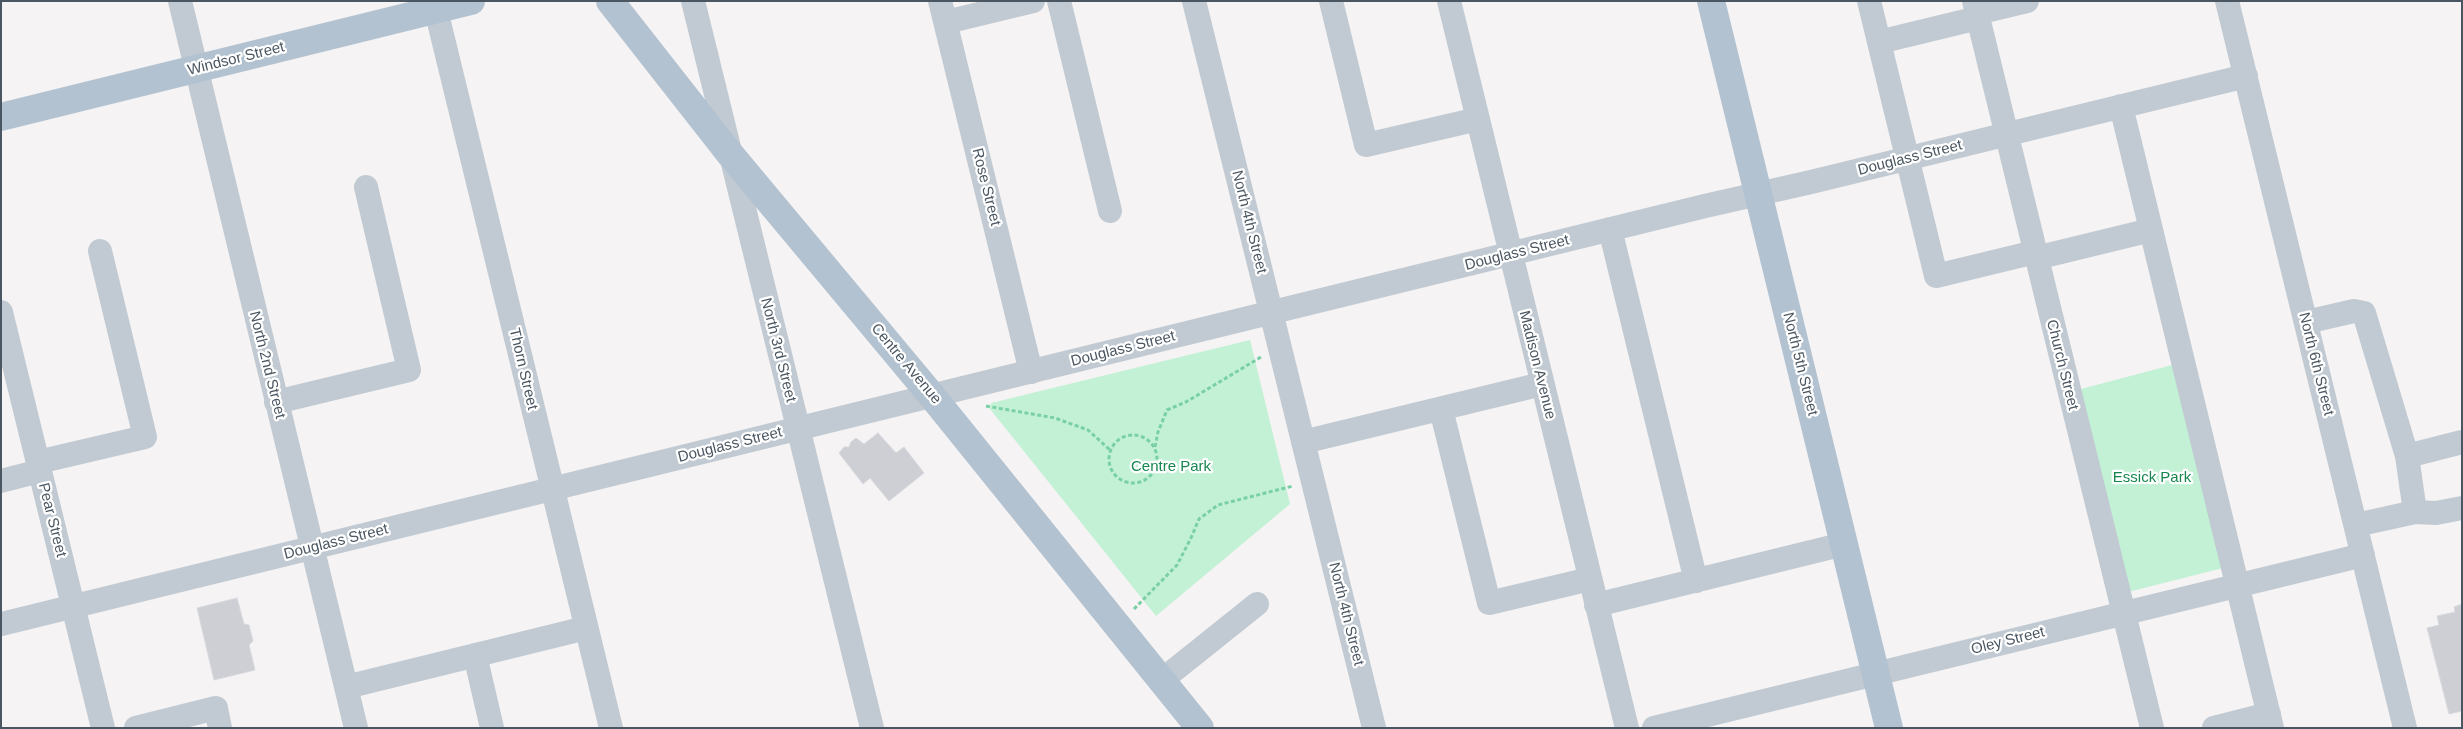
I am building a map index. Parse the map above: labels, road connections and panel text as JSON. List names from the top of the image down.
{
  "streets": {
    "main road": ["Windsor Street", "Centre Avenue", "North 5th Street"],
    "street": [
      "Douglass Street",
      "Rose Street",
      "North 4th Street",
      "North 3rd Street",
      "North 6th Street",
      "North 2nd Street",
      "Madison Avenue",
      "Church Street",
      "Thorn Street",
      "Pear Street",
      "Oley Street"
    ]
  },
  "crossings": [
    ["Windsor Street", "North 2nd Street"],
    ["Windsor Street", "Thorn Street"],
    ["Douglass Street", "Rose Street"],
    ["Douglass Street", "North 4th Street"],
    ["Douglass Street", "North 3rd Street"],
    ["Douglass Street", "Centre Avenue"],
    ["Douglass Street", "North 5th Street"],
    ["Douglass Street", "North 6th Street"],
    ["Douglass Street", "North 2nd Street"],
    ["Douglass Street", "Madison Avenue"],
    ["Douglass Street", "Church Street"],
    ["Douglass Street", "Thorn Street"],
    ["Douglass Street", "Pear Street"],
    ["North 3rd Street", "Centre Avenue"],
    ["North 5th Street", "Oley Street"],
    ["North 6th Street", "Oley Street"],
    ["Church Street", "Oley Street"]
  ],
  "parks": ["Centre Park", "Essick Park"]
}
